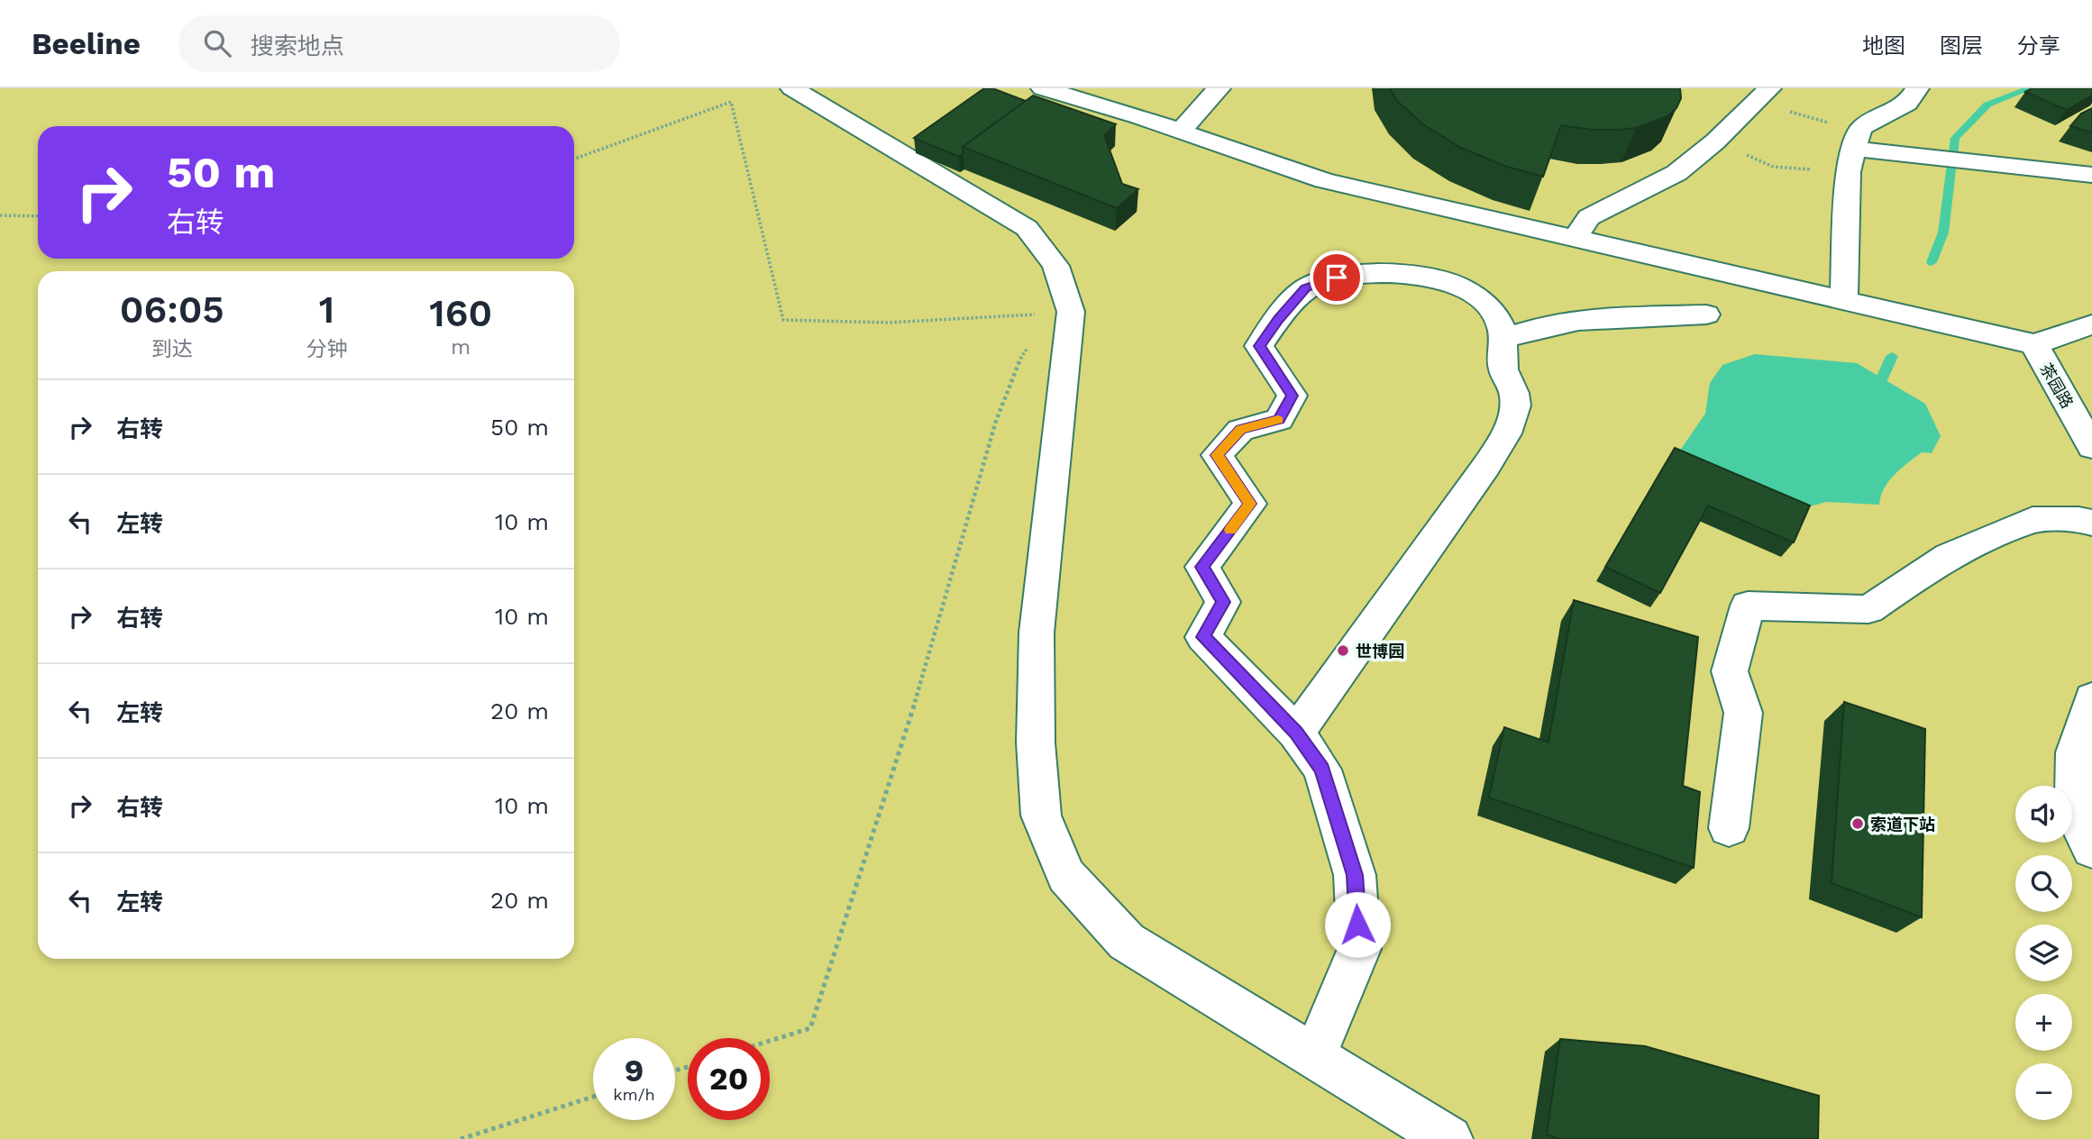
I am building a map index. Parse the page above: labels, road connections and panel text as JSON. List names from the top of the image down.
{
  "streets": {
    "street": ["茶园路"]
  },
  "places": ["世博园", "索道下站"],
  "page": {
    "header": "Beeline",
    "search": "搜索地点",
    "nav": ["地图", "图层", "分享"],
    "turn": ["50 m", "右转"],
    "eta": [
      "06:05",
      "到达",
      "1",
      "分钟",
      "160",
      "m"
    ],
    "list": [
      {
        "name": "右转",
        "value": "50 m"
      },
      {
        "name": "左转",
        "value": "10 m"
      },
      {
        "name": "右转",
        "value": "10 m"
      },
      {
        "name": "左转",
        "value": "20 m"
      },
      {
        "name": "右转",
        "value": "10 m"
      },
      {
        "name": "左转",
        "value": "20 m"
      }
    ],
    "map_buttons": ["+", "−"],
    "speed": "9 km/h",
    "limit": "20"
  }
}
